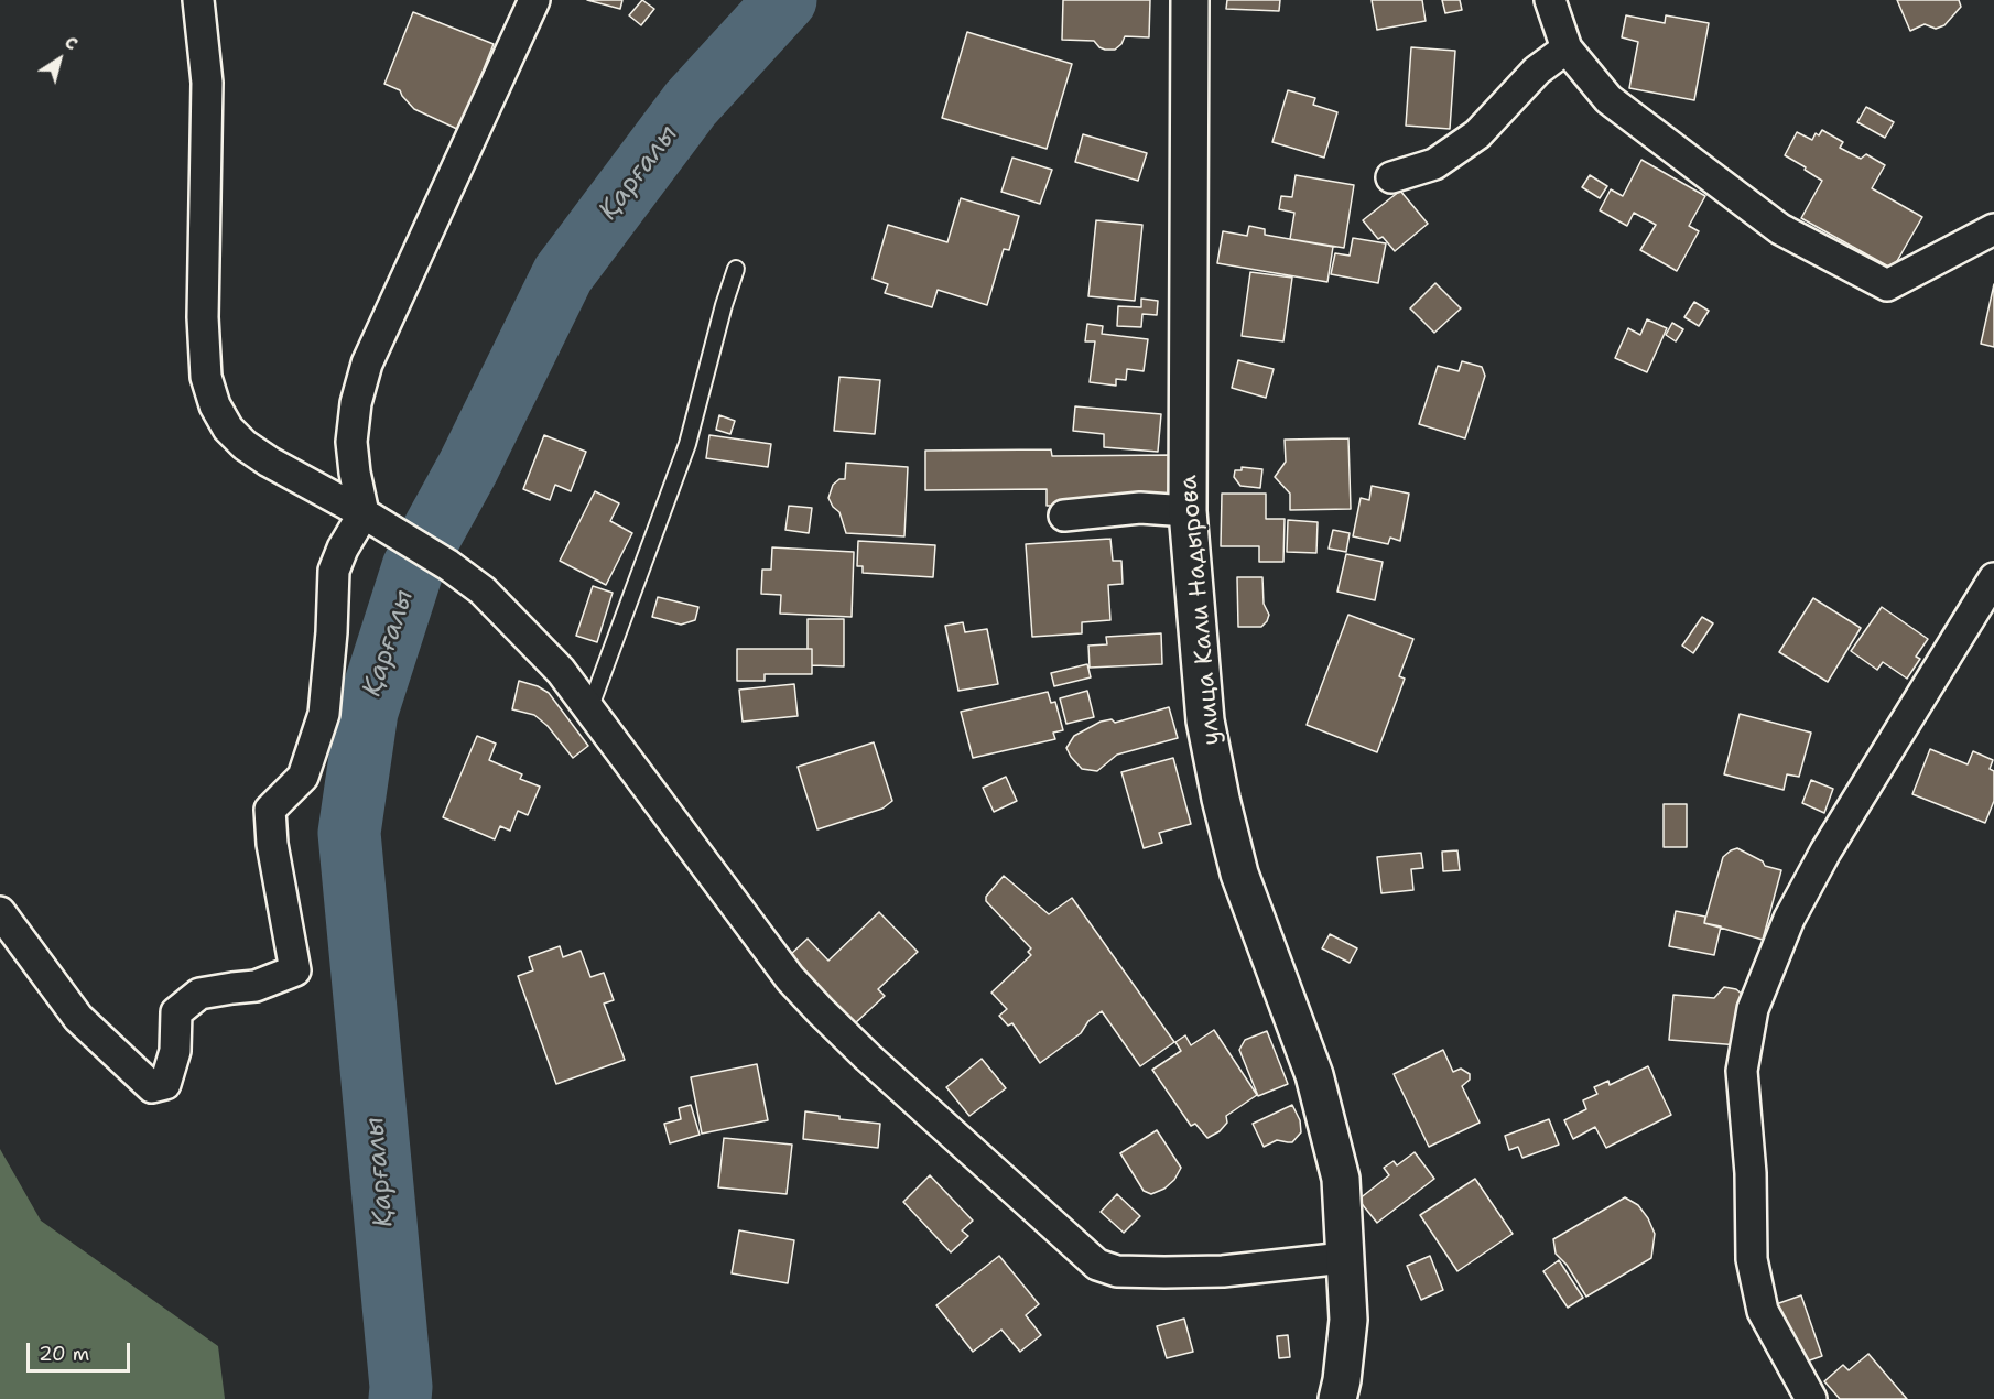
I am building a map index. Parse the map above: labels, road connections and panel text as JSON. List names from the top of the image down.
{
  "streets": {
    "street": ["улица Кали Надырова"]
  },
  "water": ["Қарғалы"],
  "scale_bar": "20 m",
  "north": "top right"
}
